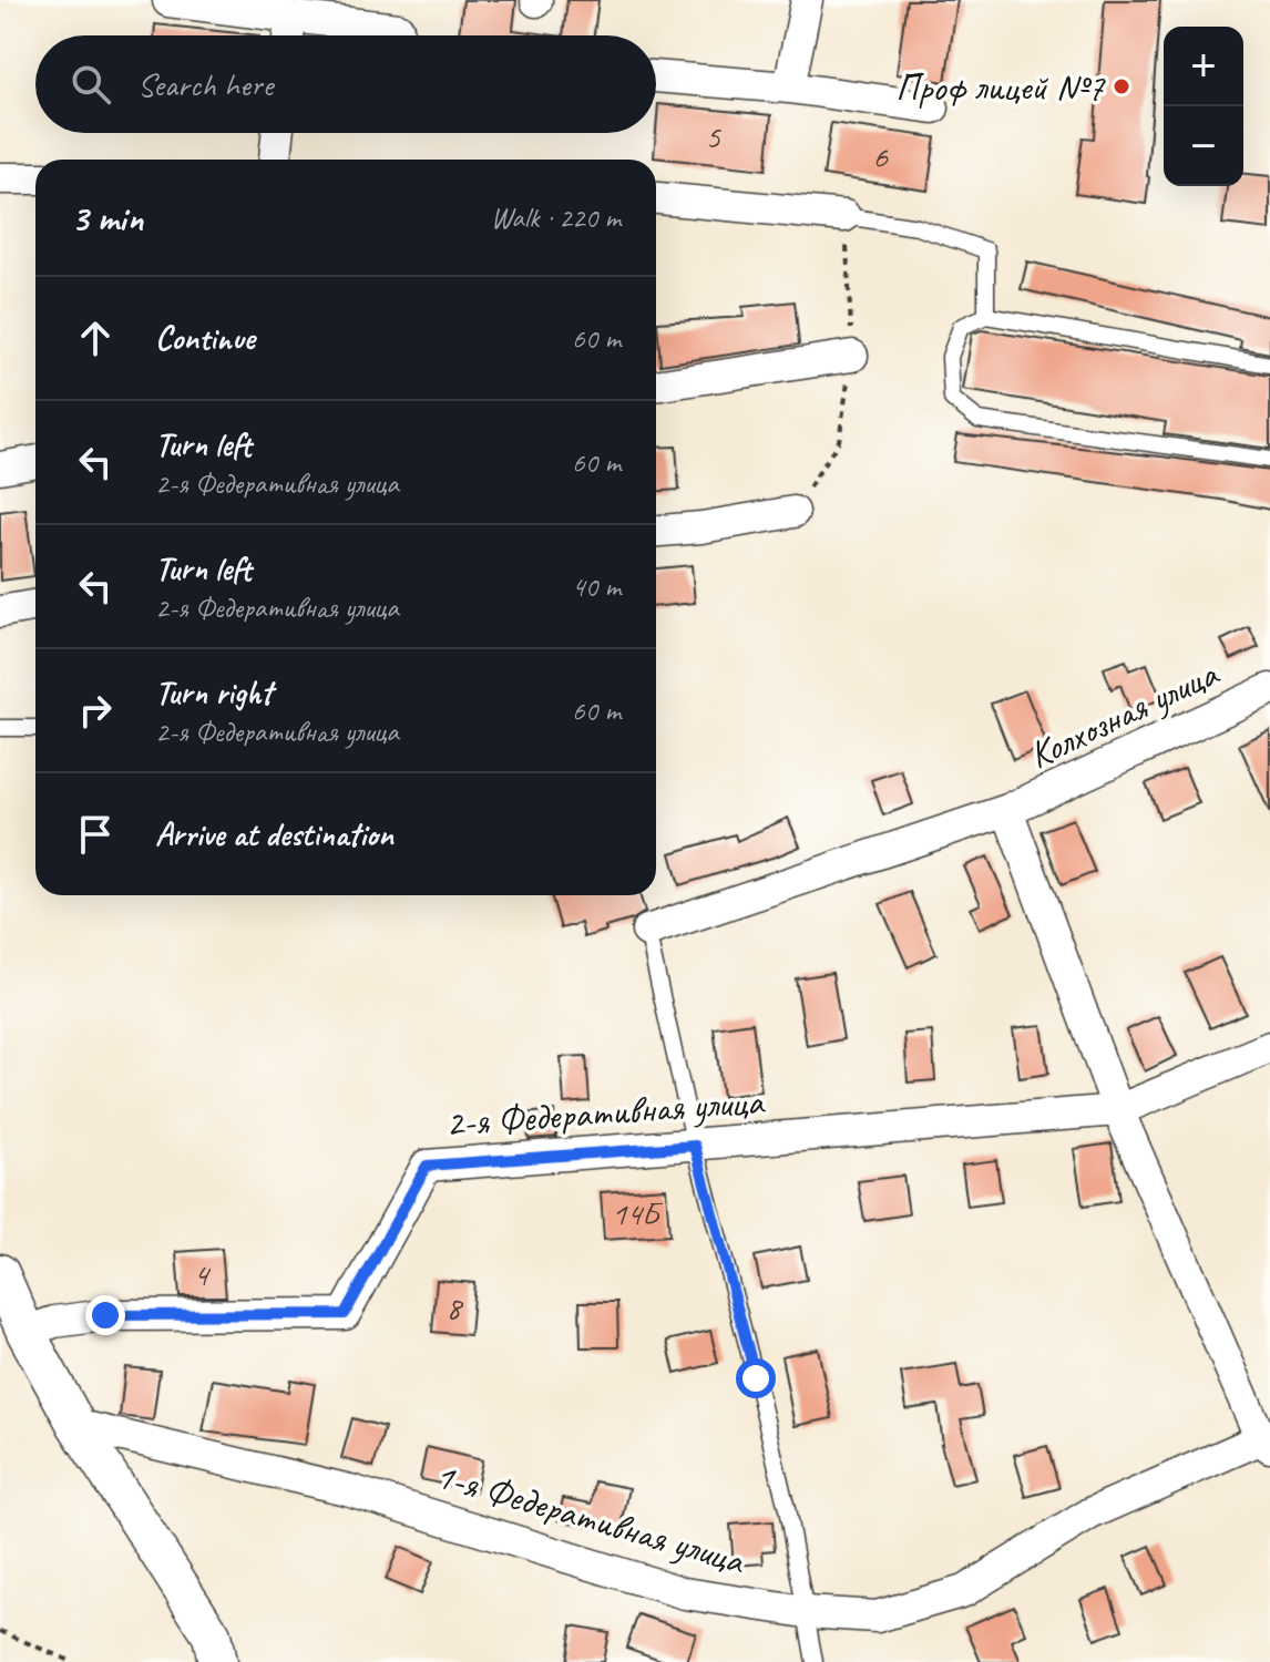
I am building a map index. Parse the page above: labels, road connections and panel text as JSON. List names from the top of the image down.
{
  "streets": {
    "street": ["Колхозная улица", "2-я Федеративная улица", "1-я Федеративная улица"]
  },
  "places": ["Проф лицей №7"],
  "house_numbers": [
    "5",
    "6",
    "14Б",
    "4",
    "8"
  ],
  "page": {
    "map_buttons": ["+", "−"],
    "search": "Search here",
    "heading": ["3 min", "Walk · 220 m"],
    "list": [
      ["Continue", "60 m"],
      ["Turn left", "2-я Федеративная улица", "60 m"],
      ["Turn left", "2-я Федеративная улица", "40 m"],
      ["Turn right", "2-я Федеративная улица", "60 m"],
      "Arrive at destination"
    ]
  }
}
